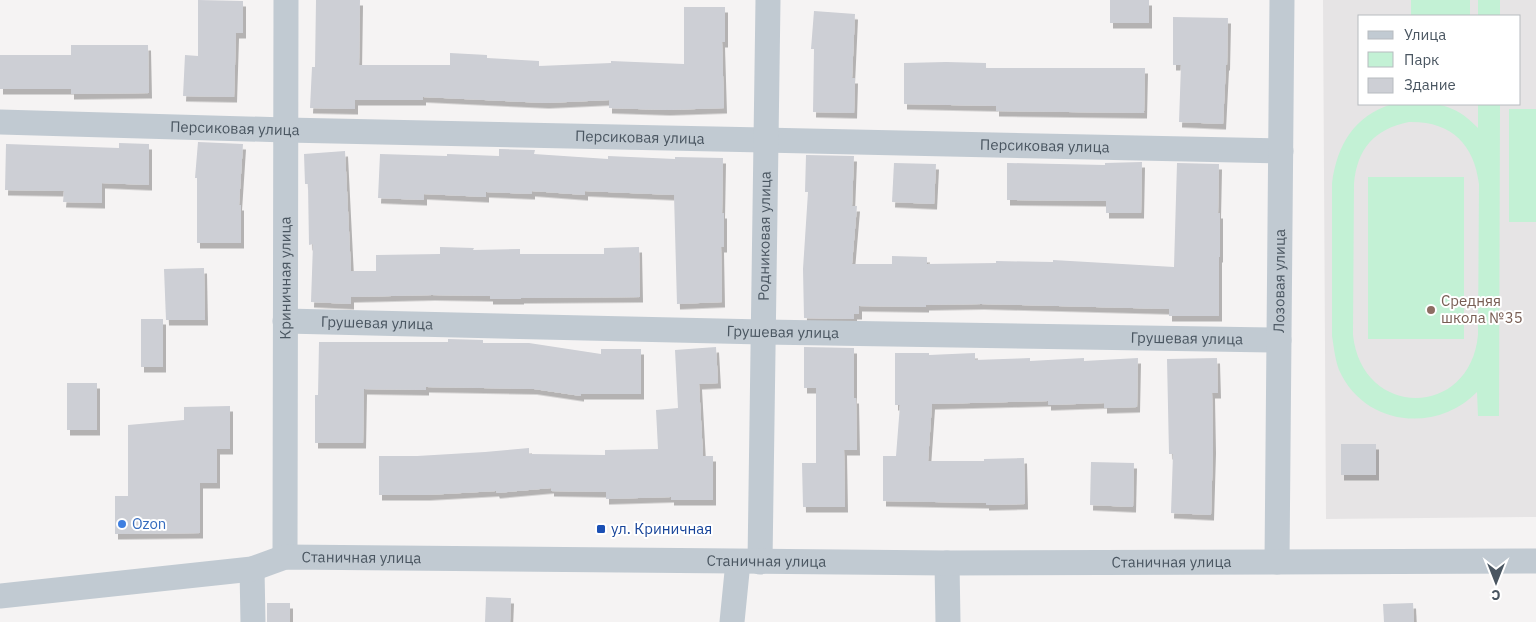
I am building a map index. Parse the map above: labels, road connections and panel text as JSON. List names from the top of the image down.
{
  "streets": {
    "street": [
      "Персиковая улица",
      "Родниковая улица",
      "Криничная улица",
      "Лозовая улица",
      "Грушевая улица",
      "Станичная улица"
    ]
  },
  "crossings": [
    ["Персиковая улица", "Родниковая улица"],
    ["Персиковая улица", "Криничная улица"],
    ["Персиковая улица", "Лозовая улица"],
    ["Родниковая улица", "Грушевая улица"],
    ["Родниковая улица", "Станичная улица"],
    ["Криничная улица", "Грушевая улица"],
    ["Криничная улица", "Станичная улица"],
    ["Лозовая улица", "Грушевая улица"],
    ["Лозовая улица", "Станичная улица"]
  ],
  "places": {
    "other": ["Средняя школа №35", "Ozon"],
    "transit": ["ул. Криничная"]
  },
  "legend": ["Улица", "Парк", "Здание"],
  "north": "bottom"
}
